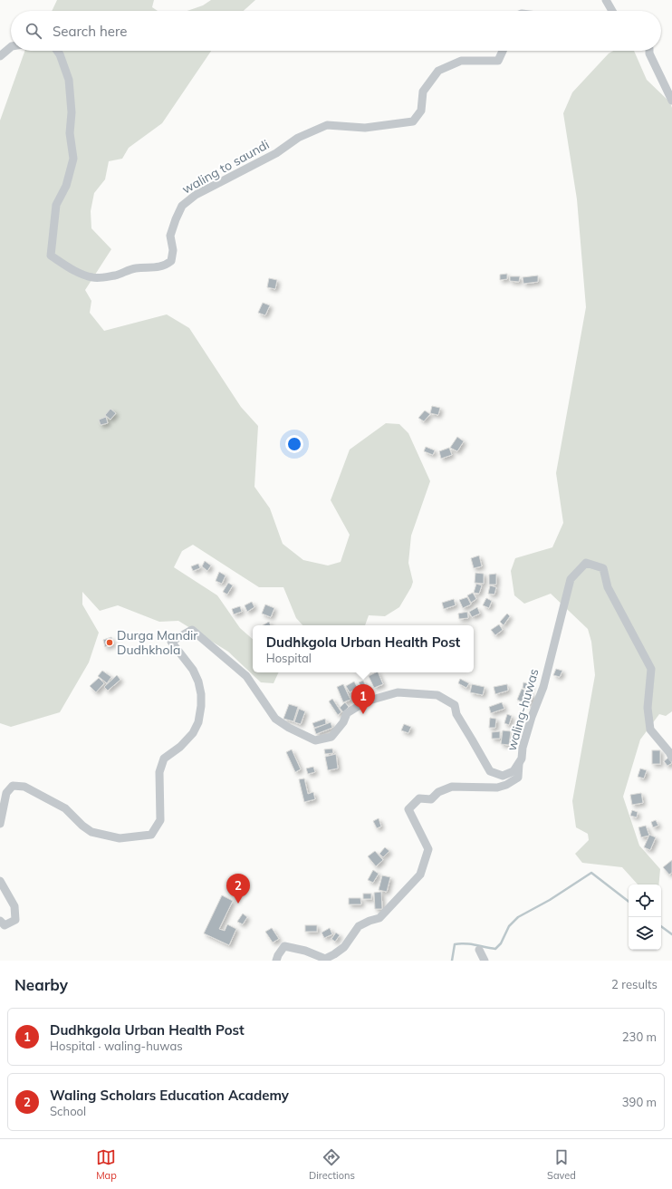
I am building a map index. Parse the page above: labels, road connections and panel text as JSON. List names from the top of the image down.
{
  "streets": {
    "street": ["waling to saundi", "waling-huwas"]
  },
  "places": ["Durga Mandir Dudhkhola"],
  "page": {
    "search": "Search here",
    "popup": ["Dudhkgola Urban Health Post", "Hospital"],
    "pins": ["1", "2"],
    "heading": ["Nearby", "2 results"],
    "list": [
      {
        "mark": "1",
        "name": "Dudhkgola Urban Health Post",
        "note": "Hospital · waling-huwas",
        "value": "230 m"
      },
      {
        "mark": "2",
        "name": "Waling Scholars Education Academy",
        "note": "School",
        "value": "390 m"
      }
    ],
    "nav": ["Map", "Directions", "Saved"]
  }
}
